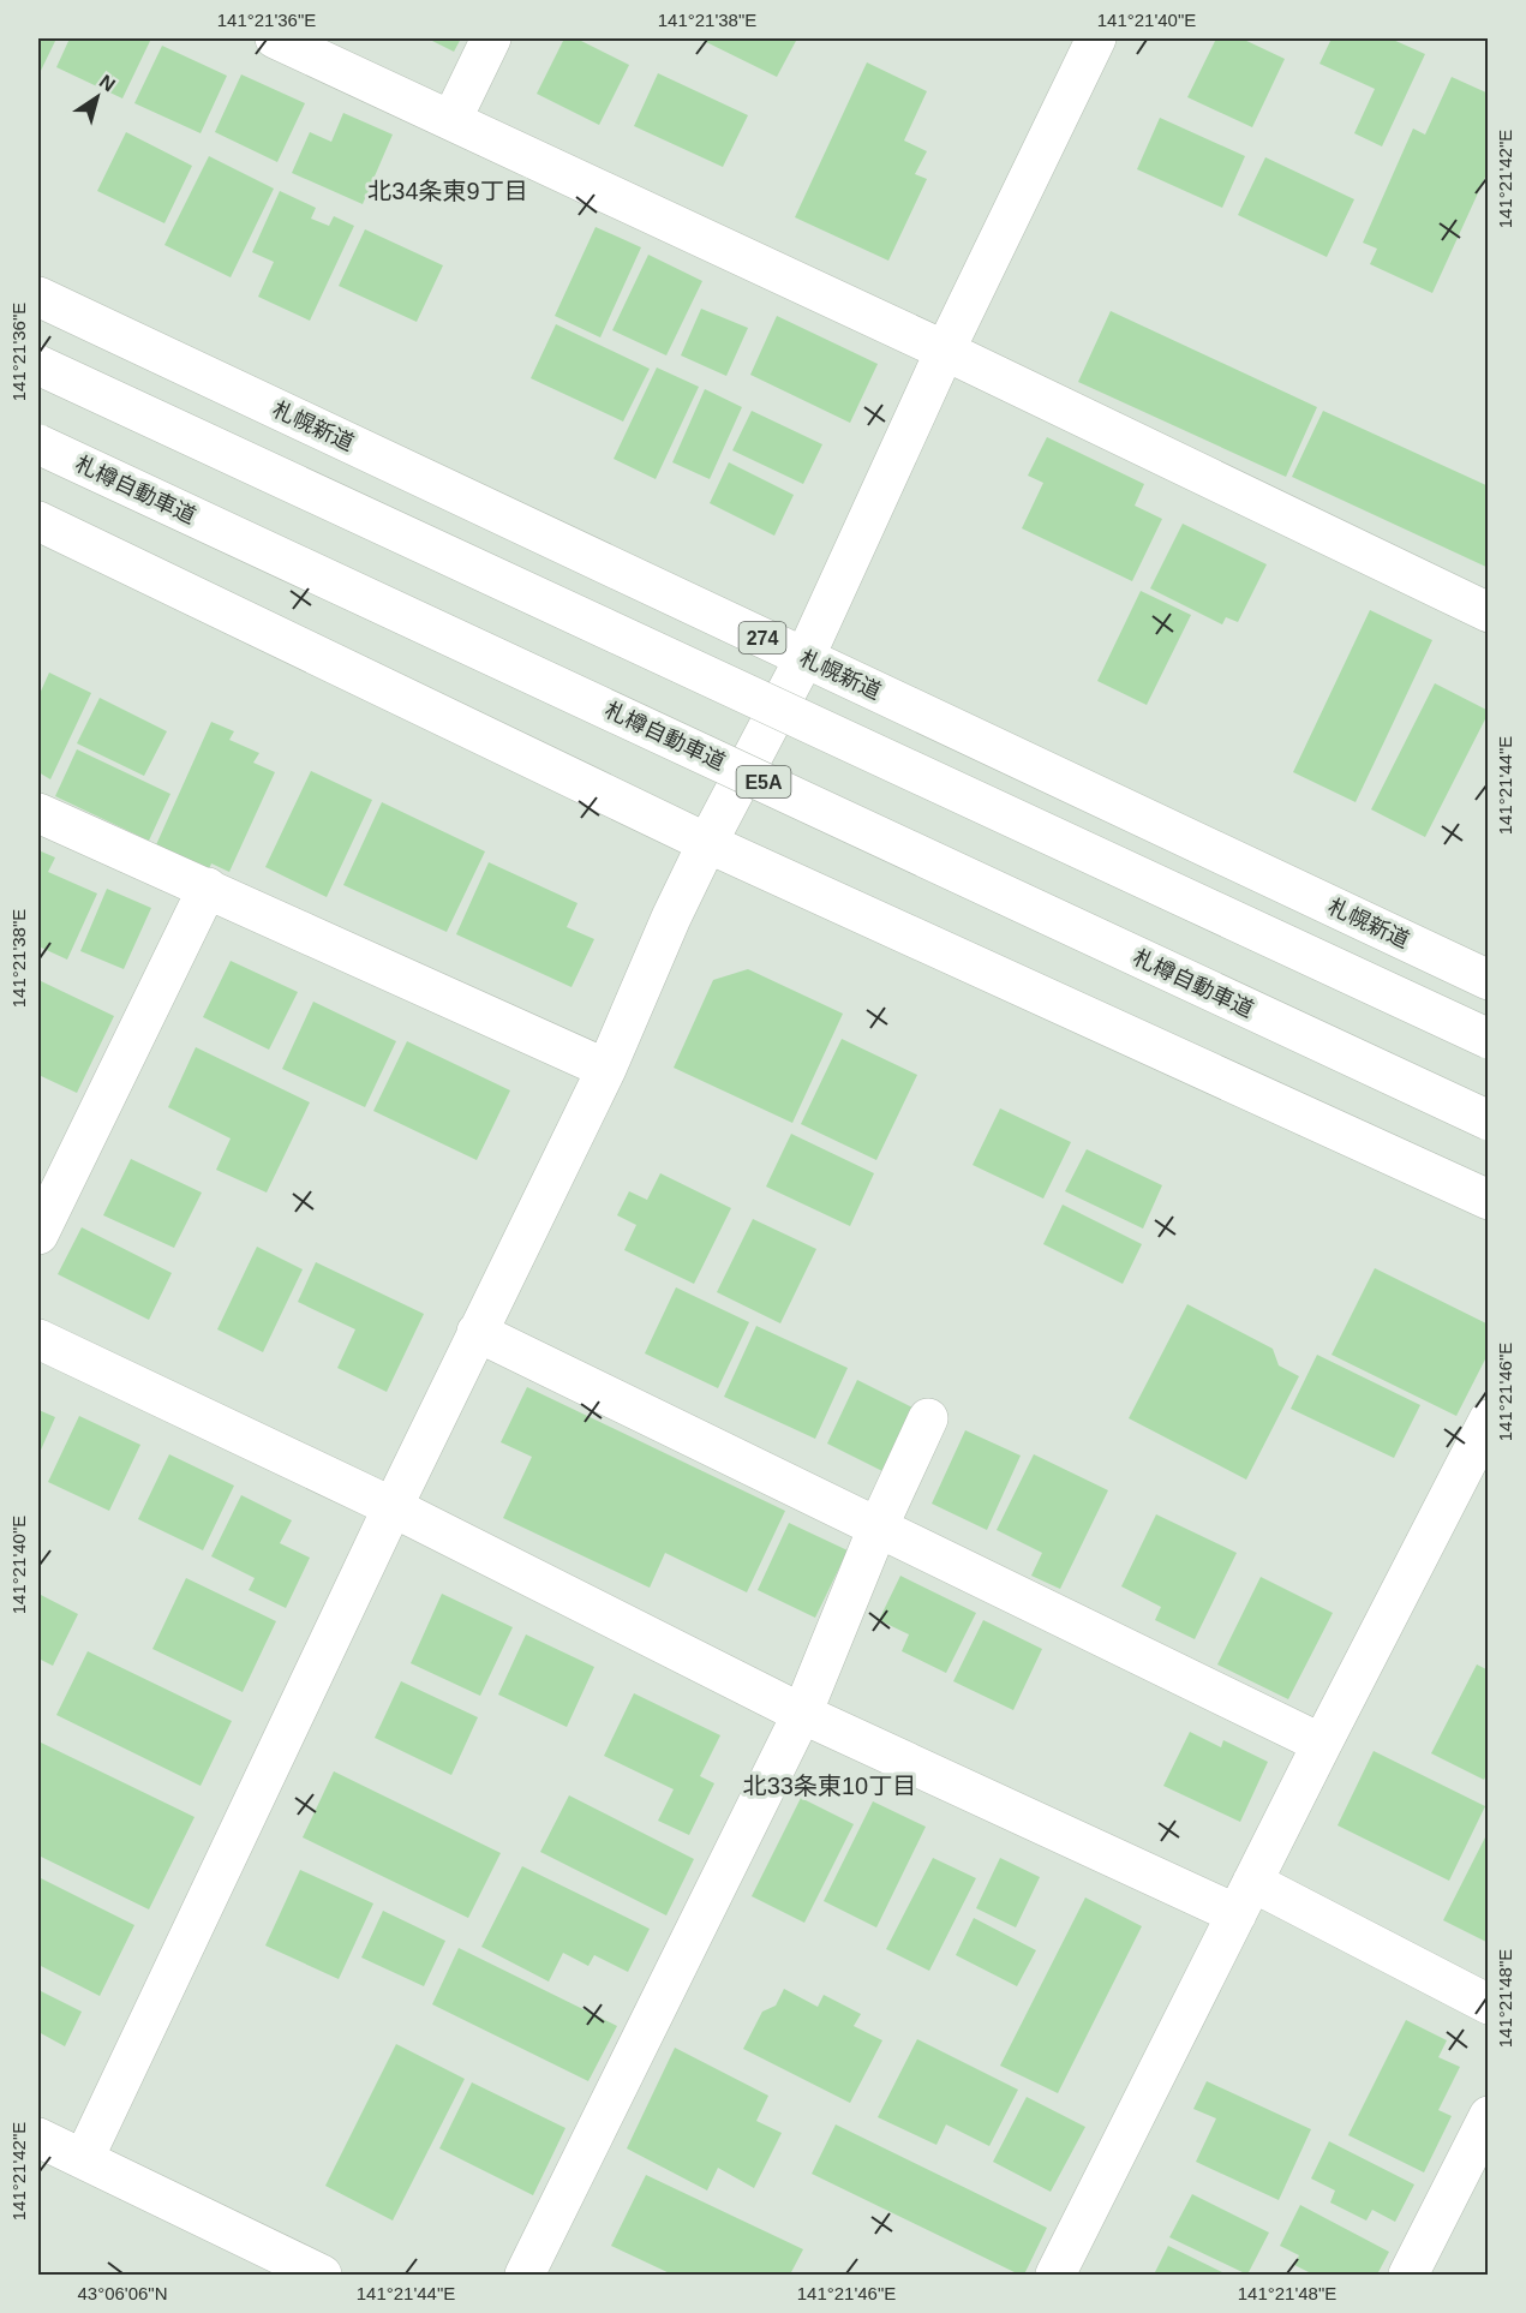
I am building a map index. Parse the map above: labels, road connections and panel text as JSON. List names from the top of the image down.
{
  "streets": {
    "main road": [
      "札幌新道",
      "札樽自動車道",
      "274",
      "E5A"
    ]
  },
  "districts": ["北34条東9丁目", "北33条東10丁目"],
  "north": "top right",
  "coordinates": [
    "141°21'36\"E",
    "141°21'38\"E",
    "141°21'40\"E",
    "141°21'42\"E",
    "141°21'44\"E",
    "141°21'46\"E",
    "141°21'48\"E",
    "43°06'06\"N"
  ]
}
